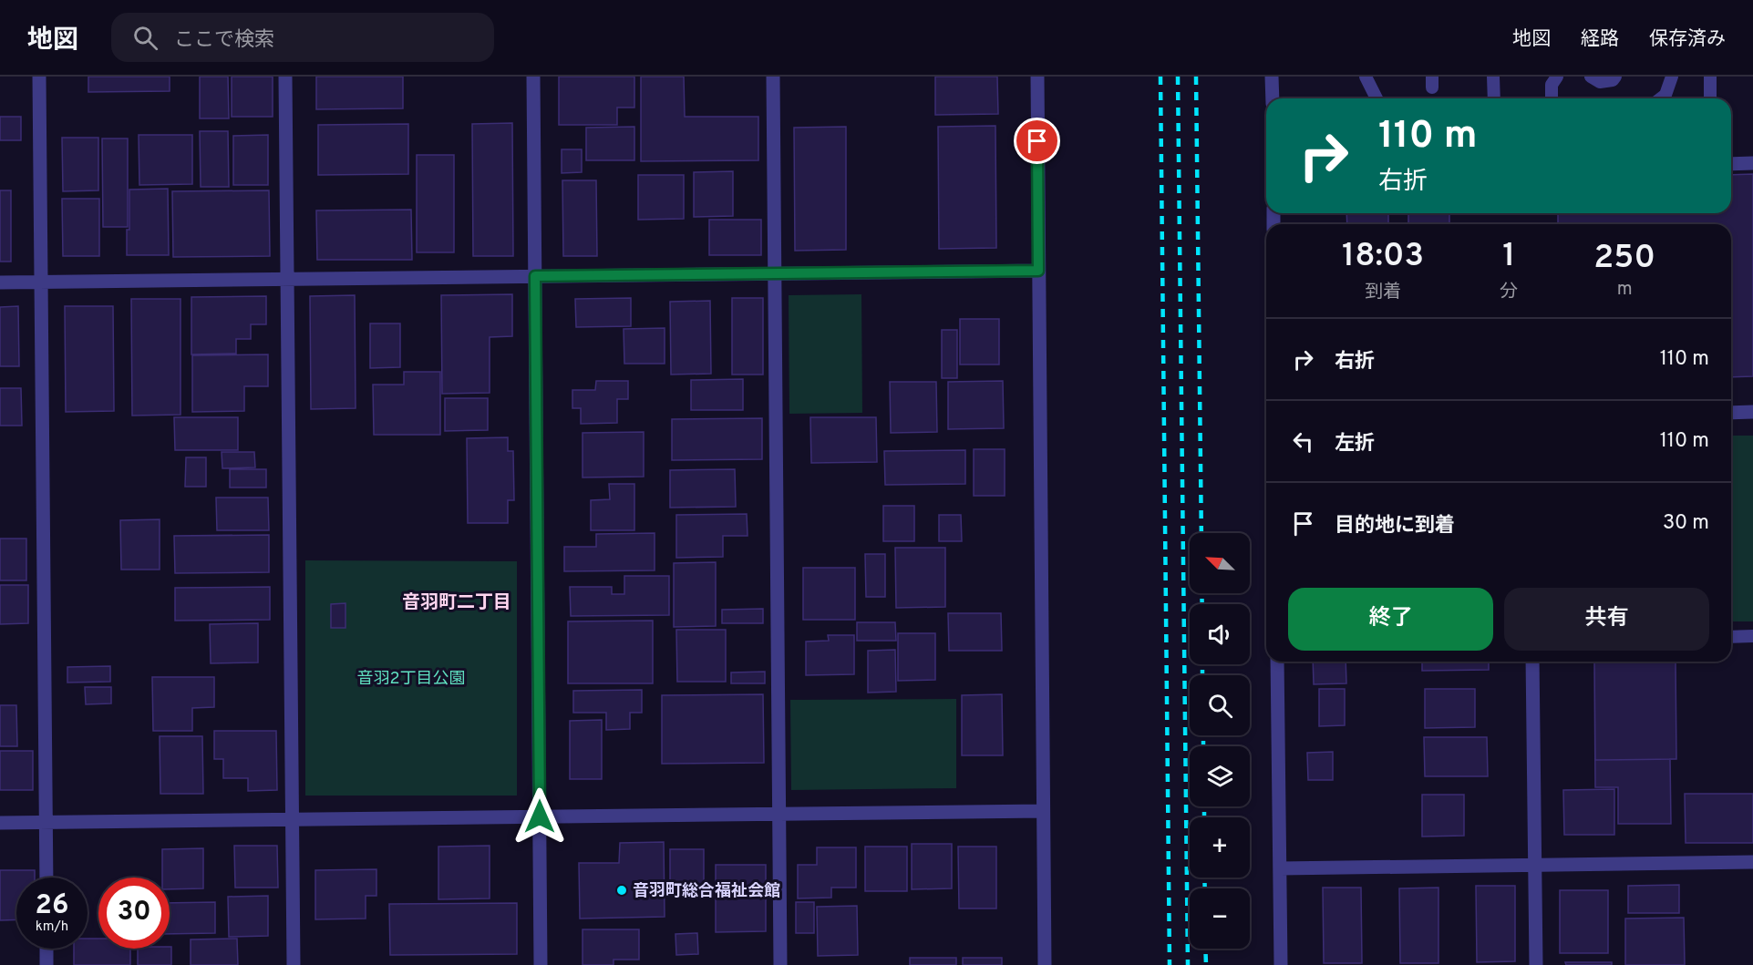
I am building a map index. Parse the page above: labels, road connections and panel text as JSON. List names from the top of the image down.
{
  "districts": ["音羽町二丁目"],
  "parks": ["音羽2丁目公園"],
  "places": ["音羽町総合福祉会館"],
  "north": "top left",
  "page": {
    "header": "地図",
    "search": "ここで検索",
    "nav": ["地図", "経路", "保存済み"],
    "turn": ["110 m", "右折"],
    "eta": [
      "18:03",
      "到着",
      "1",
      "分",
      "250",
      "m"
    ],
    "list": [
      {
        "name": "右折",
        "value": "110 m"
      },
      {
        "name": "左折",
        "value": "110 m"
      },
      {
        "name": "目的地に到着",
        "value": "30 m"
      }
    ],
    "map_buttons": ["+", "−"],
    "buttons": ["終了", "共有"],
    "speed": "26 km/h",
    "limit": "30"
  }
}
